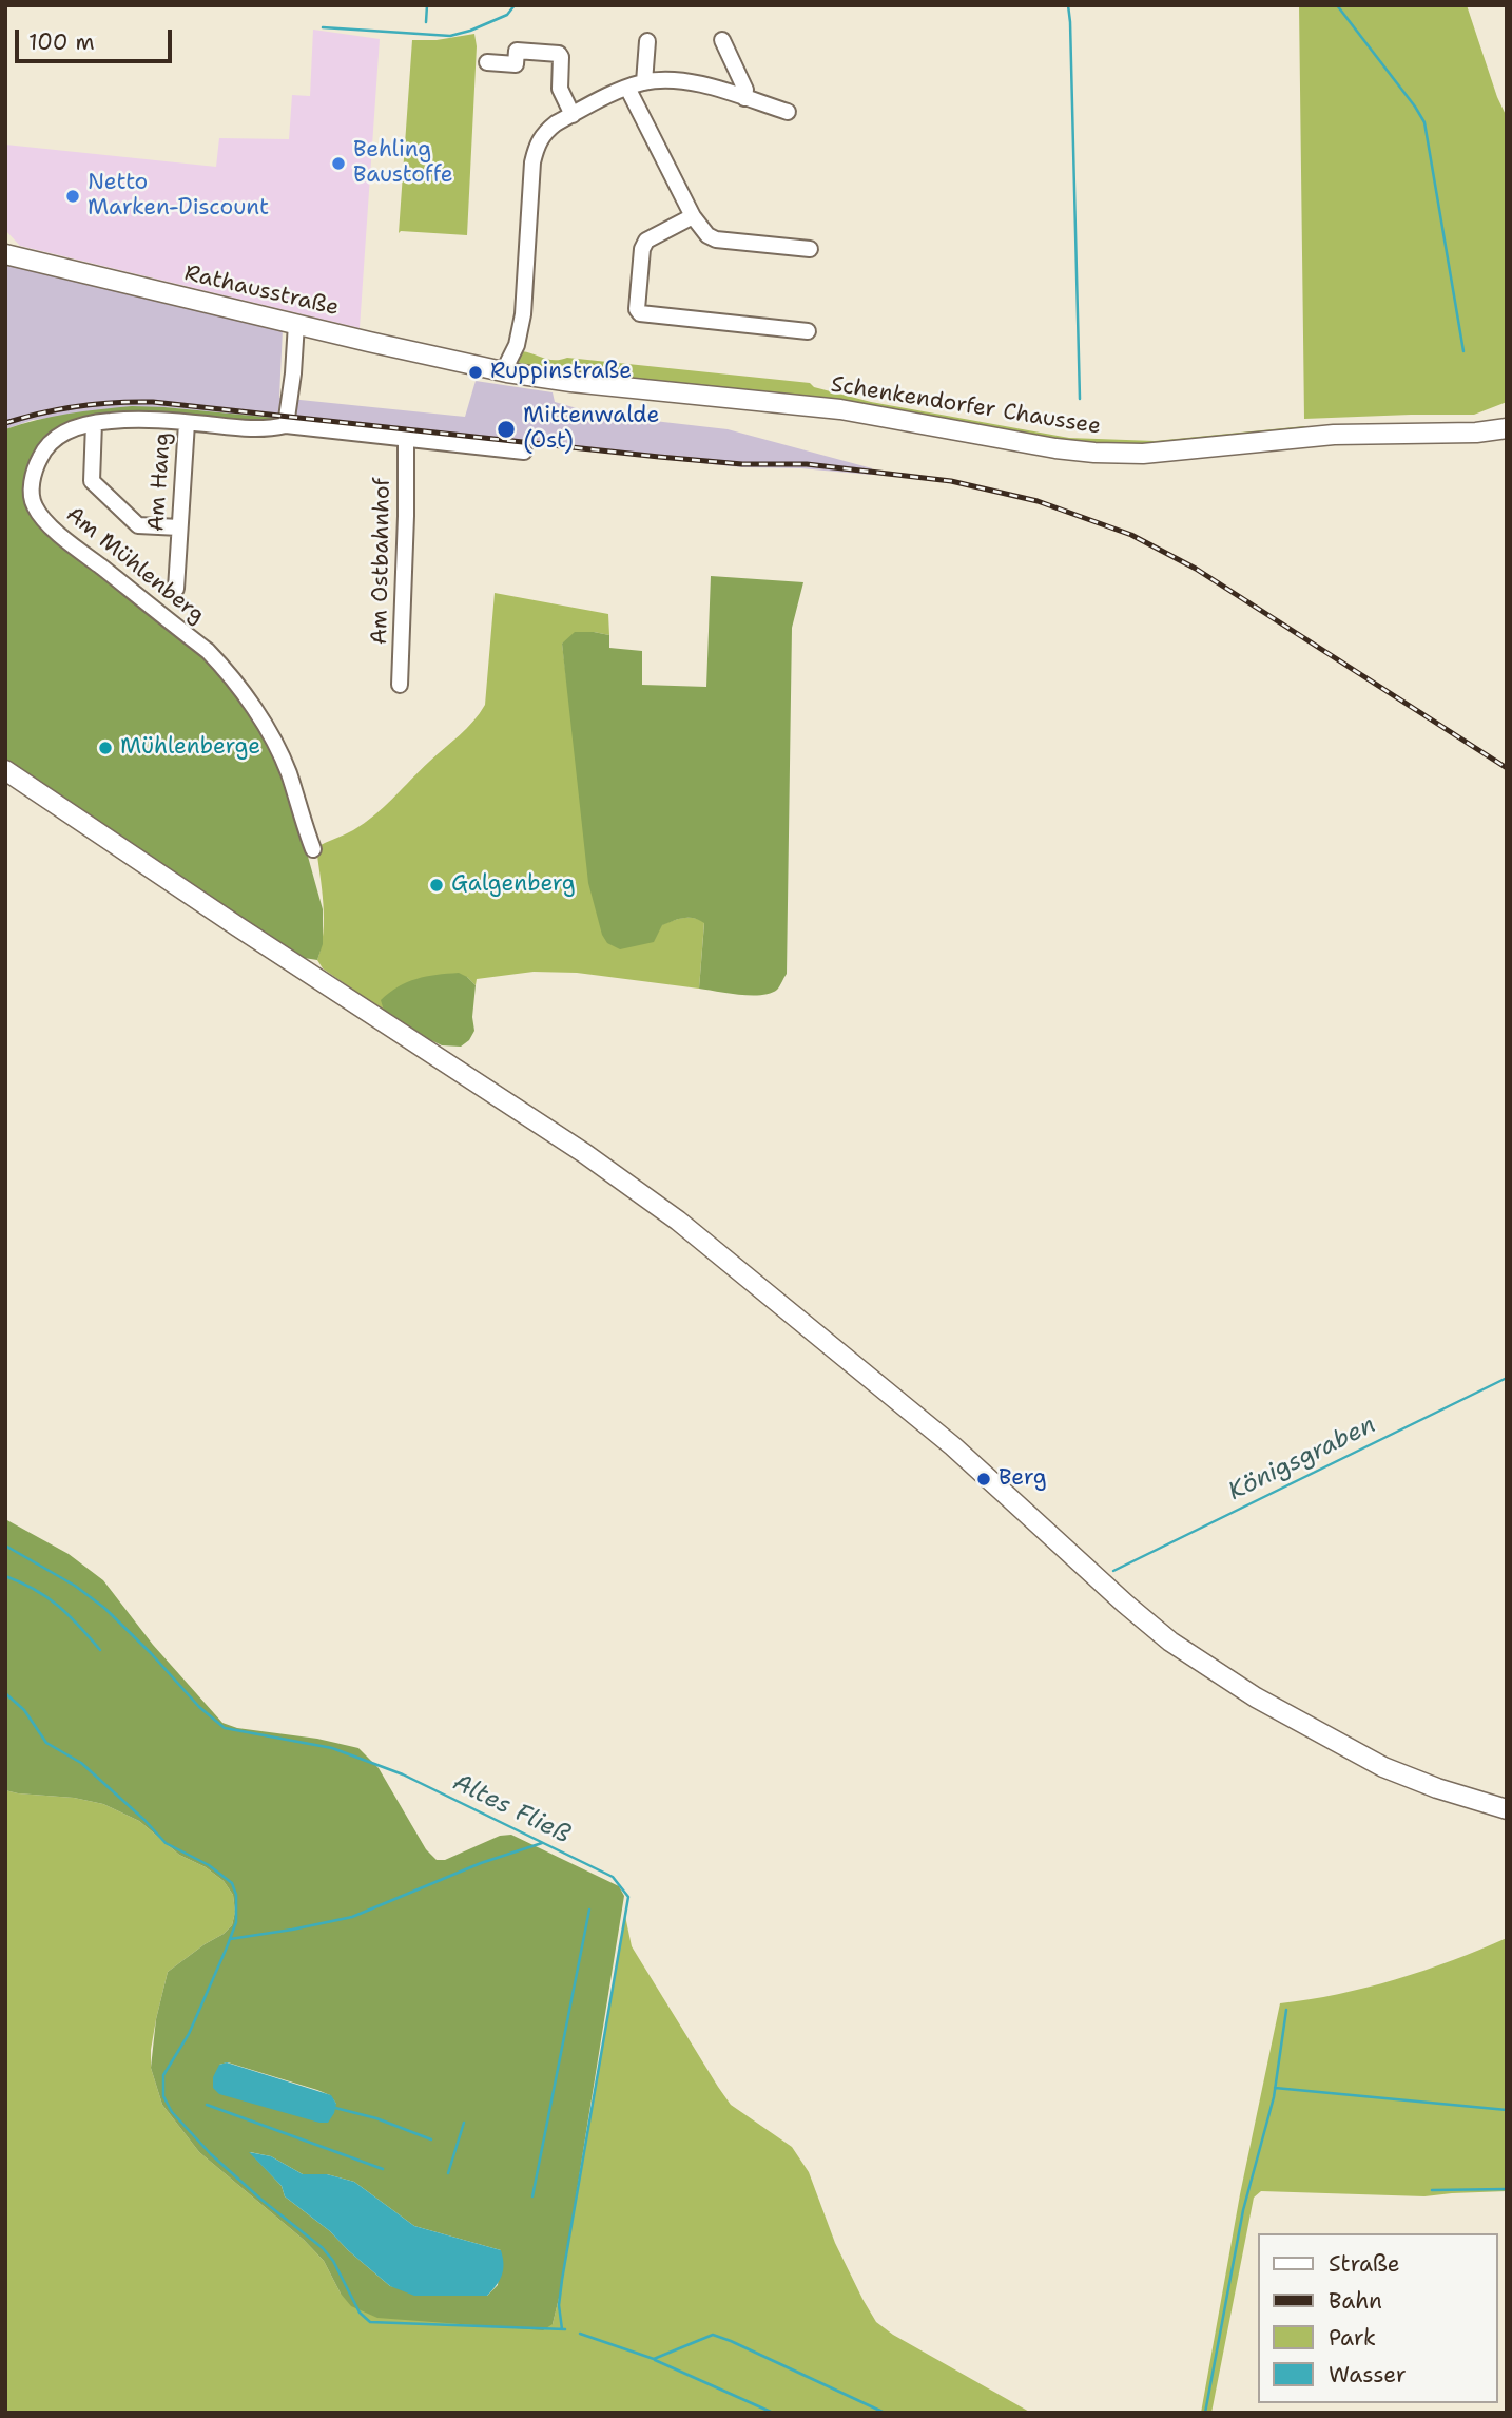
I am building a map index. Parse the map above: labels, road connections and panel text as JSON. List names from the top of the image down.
{
  "streets": {
    "main road": ["Rathausstraße", "Schenkendorfer Chaussee"],
    "street": ["Am Hang", "Am Ostbahnhof", "Am Mühlenberg"]
  },
  "crossings": [
    ["Rathausstraße", "Schenkendorfer Chaussee"],
    ["Am Hang", "Am Mühlenberg"]
  ],
  "water": ["Königsgraben", "Altes Fließ"],
  "places": [
    "Behling Baustoffe",
    "Netto Marken-Discount",
    "Ruppinstraße",
    "Mittenwalde (Ost)",
    "Mühlenberge",
    "Galgenberg",
    "Berg"
  ],
  "legend": [
    "Straße",
    "Bahn",
    "Park",
    "Wasser"
  ],
  "scale_bar": "100 m"
}
